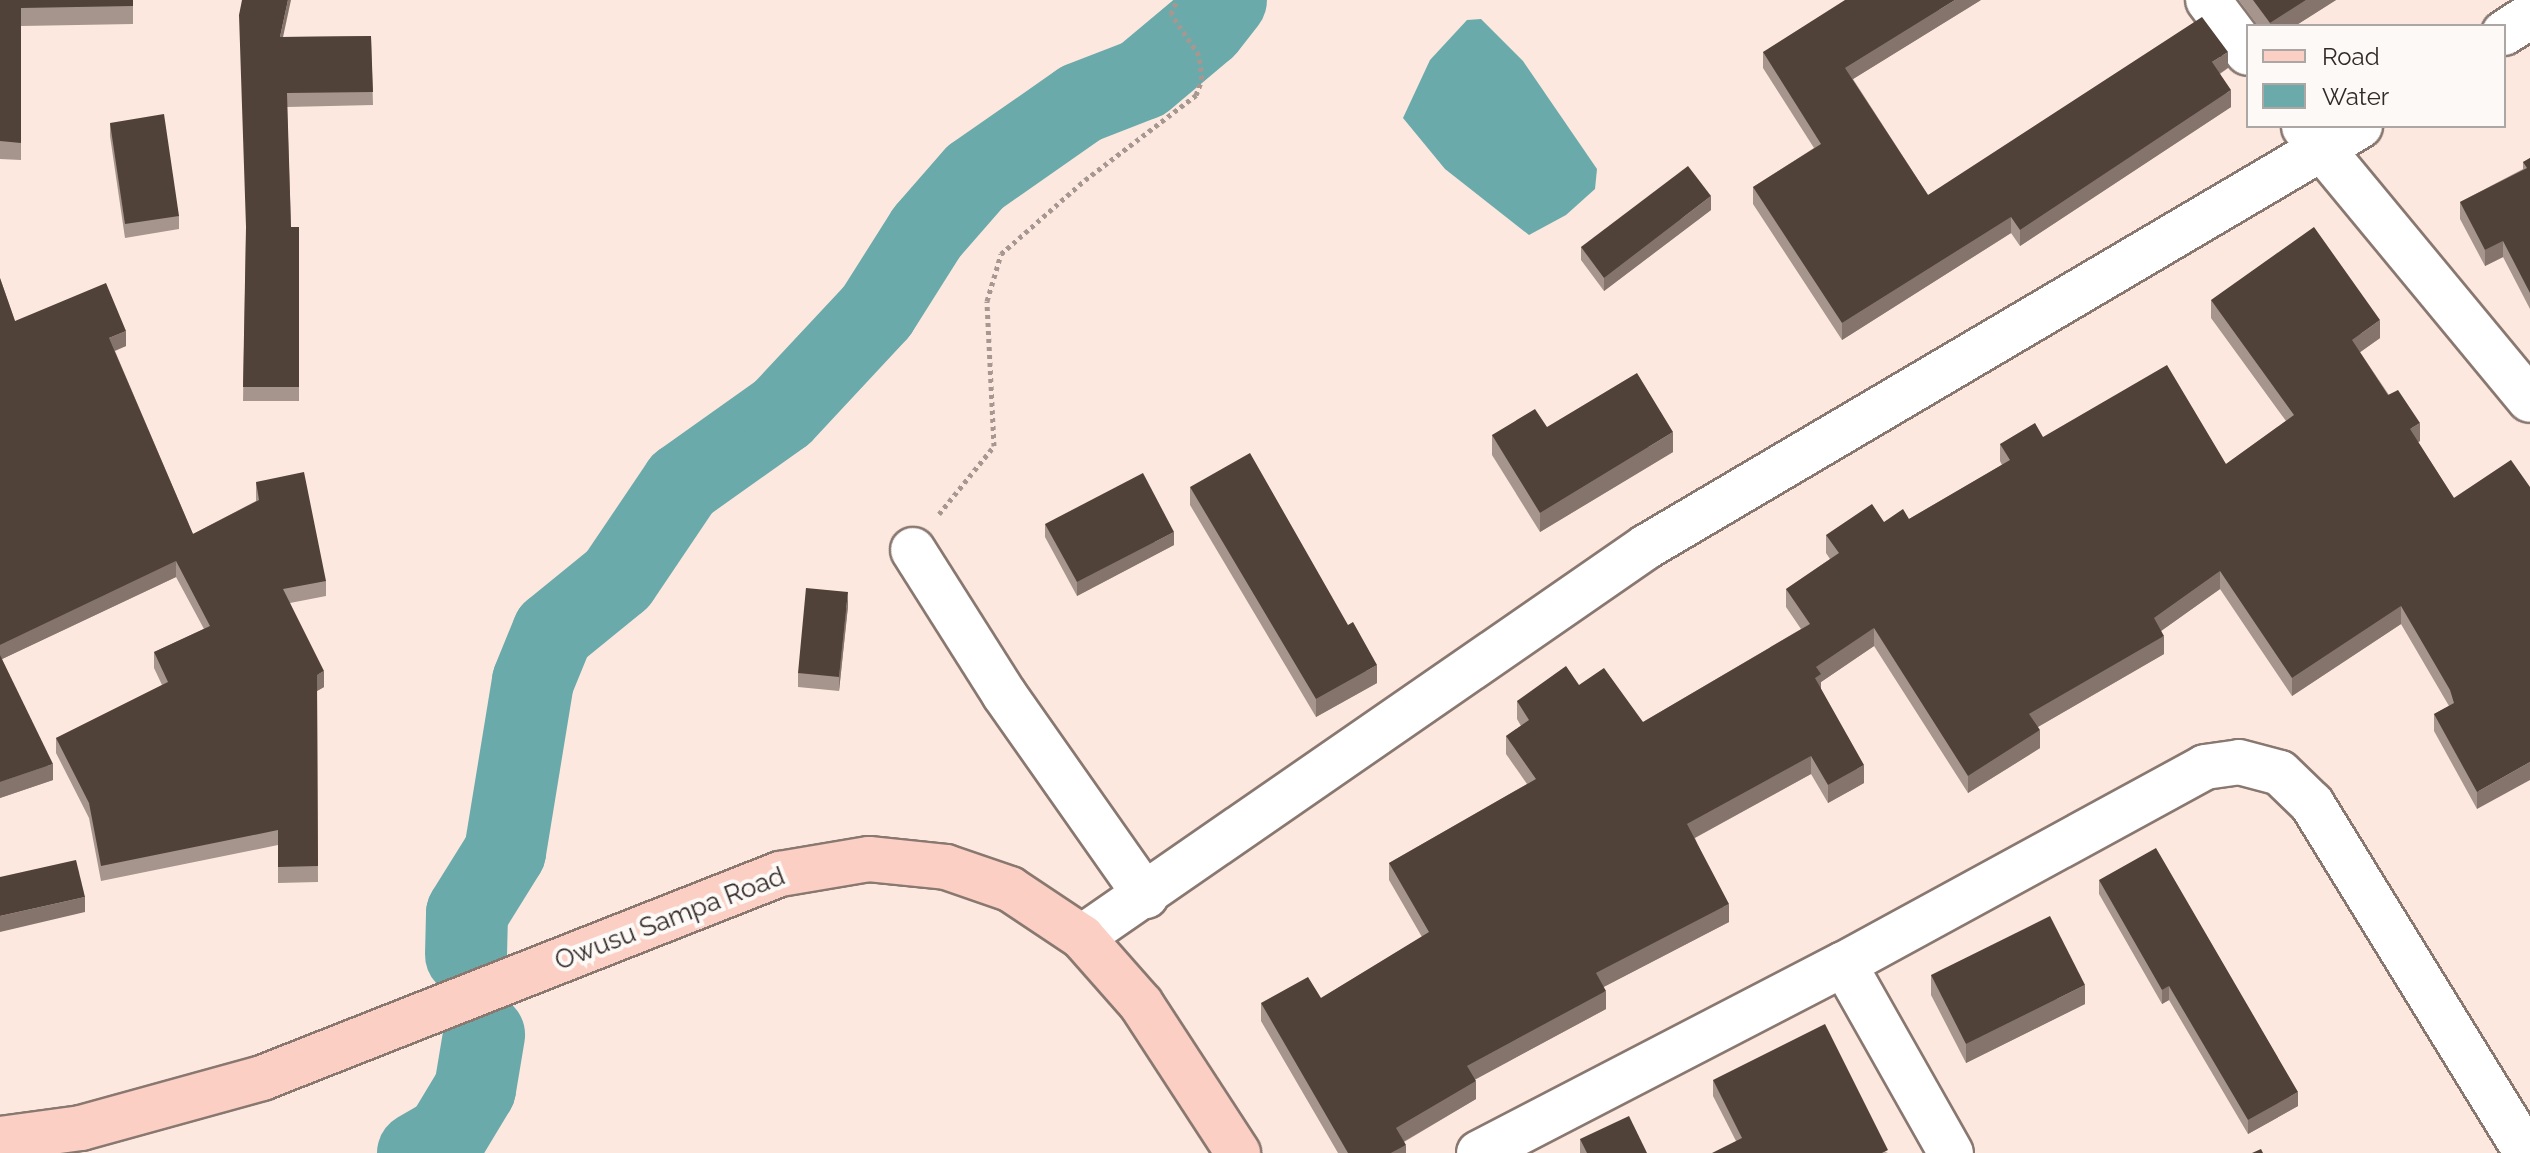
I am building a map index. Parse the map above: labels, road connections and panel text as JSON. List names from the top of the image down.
{
  "streets": {
    "main road": ["Owusu Sampa Road"]
  },
  "legend": ["Road", "Water"]
}
